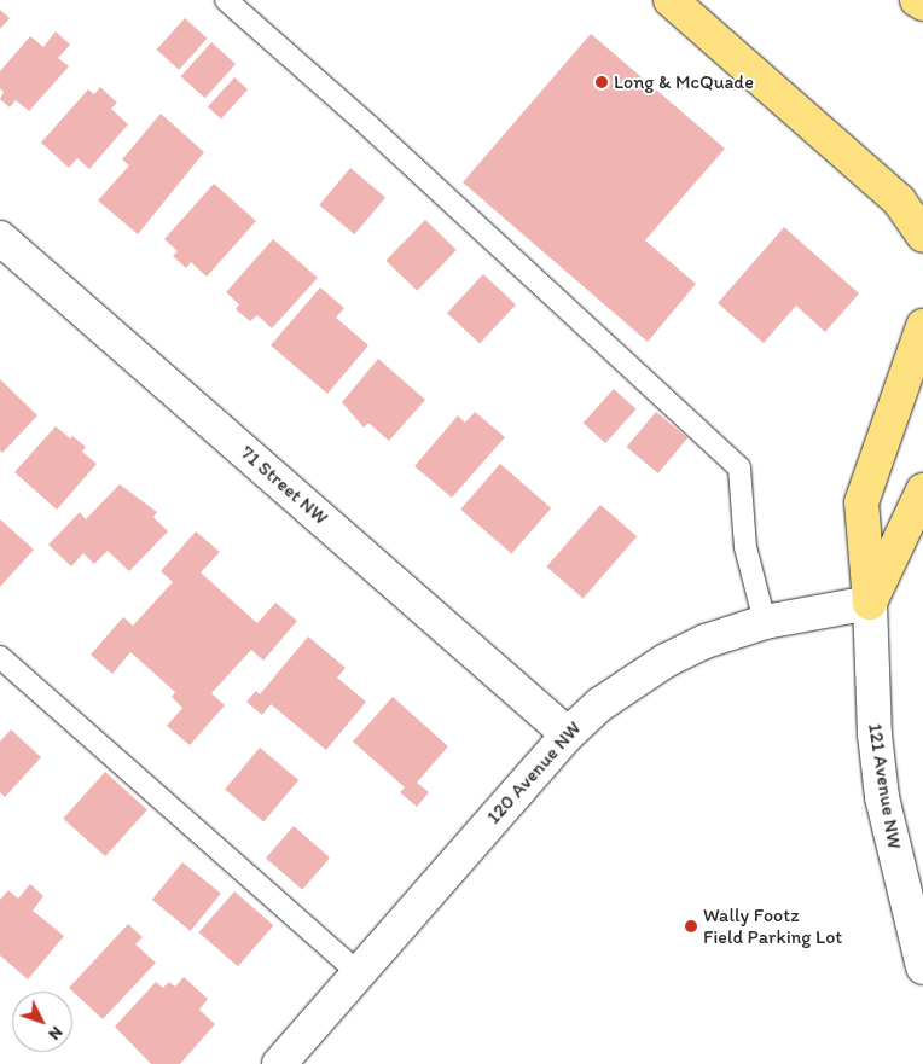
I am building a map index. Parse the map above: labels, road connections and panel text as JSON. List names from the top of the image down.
{
  "streets": {
    "street": ["71 Street NW", "120 Avenue NW", "121 Avenue NW"]
  },
  "crossings": [
    ["71 Street NW", "120 Avenue NW"],
    ["120 Avenue NW", "121 Avenue NW"]
  ],
  "places": ["Long & McQuade", "Wally Footz Field Parking Lot"],
  "north": "bottom right"
}
